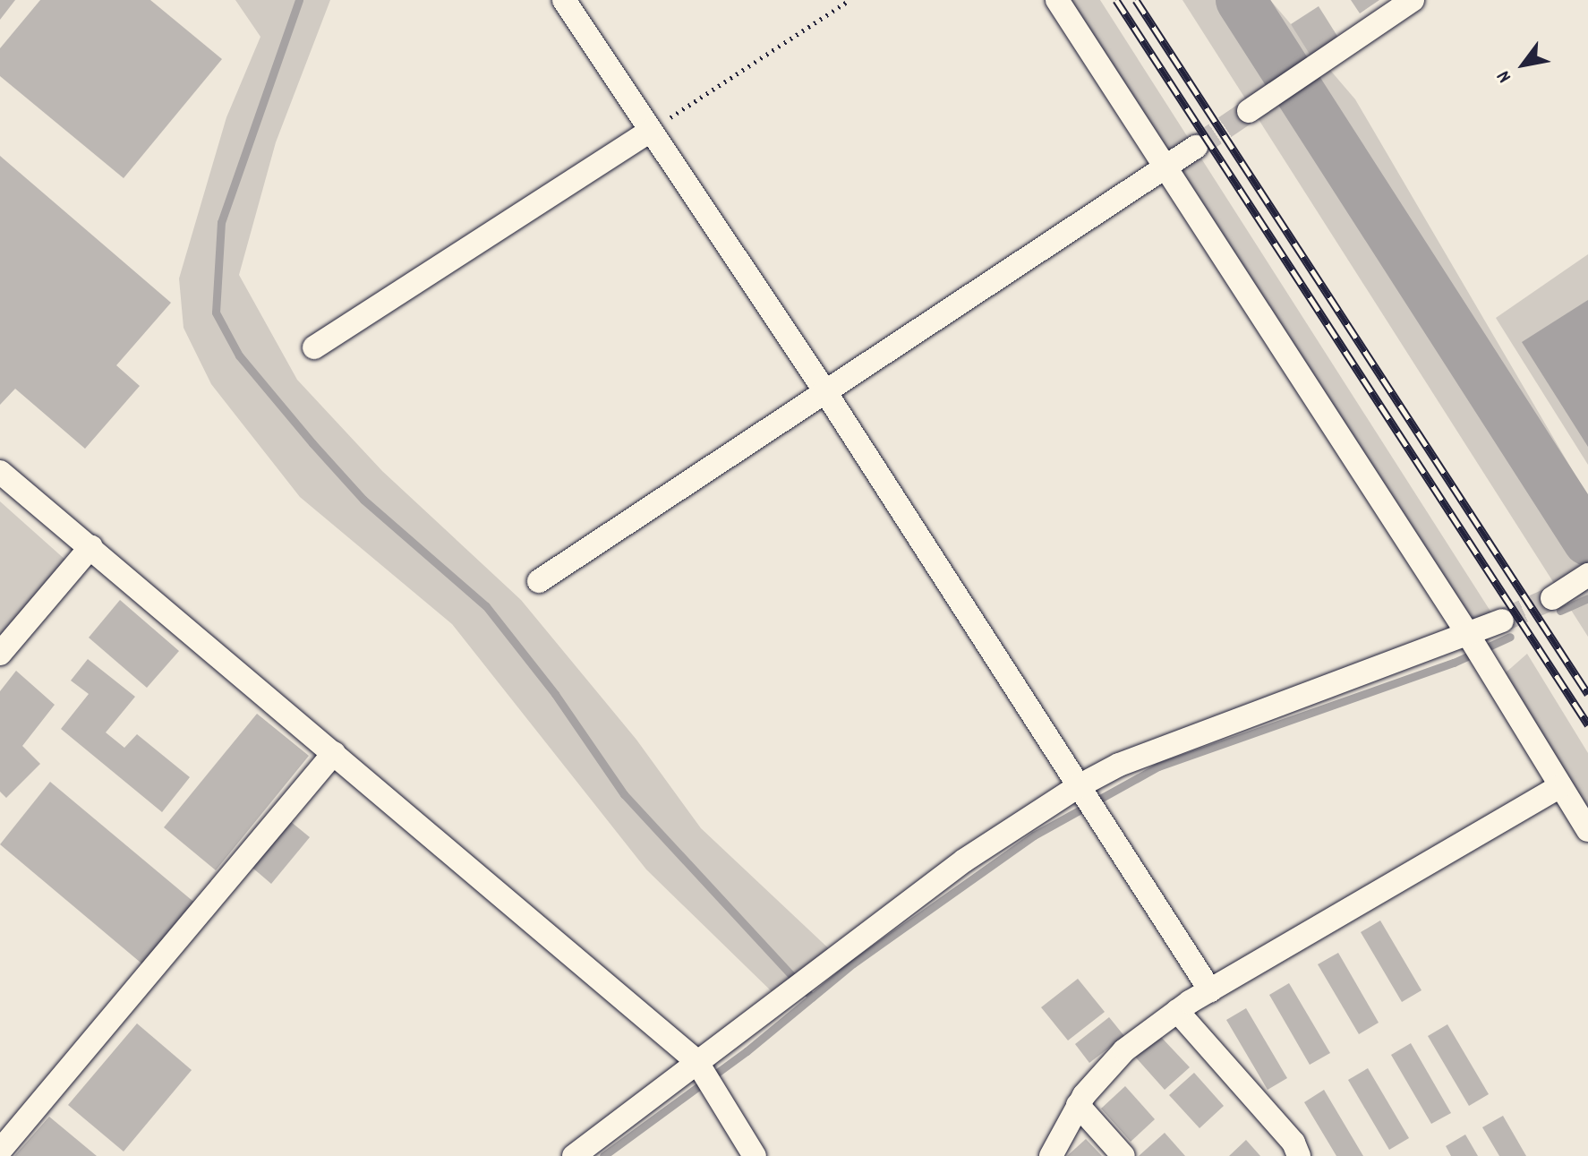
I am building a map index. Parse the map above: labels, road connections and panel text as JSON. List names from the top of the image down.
{
  "north": "bottom left"
}
